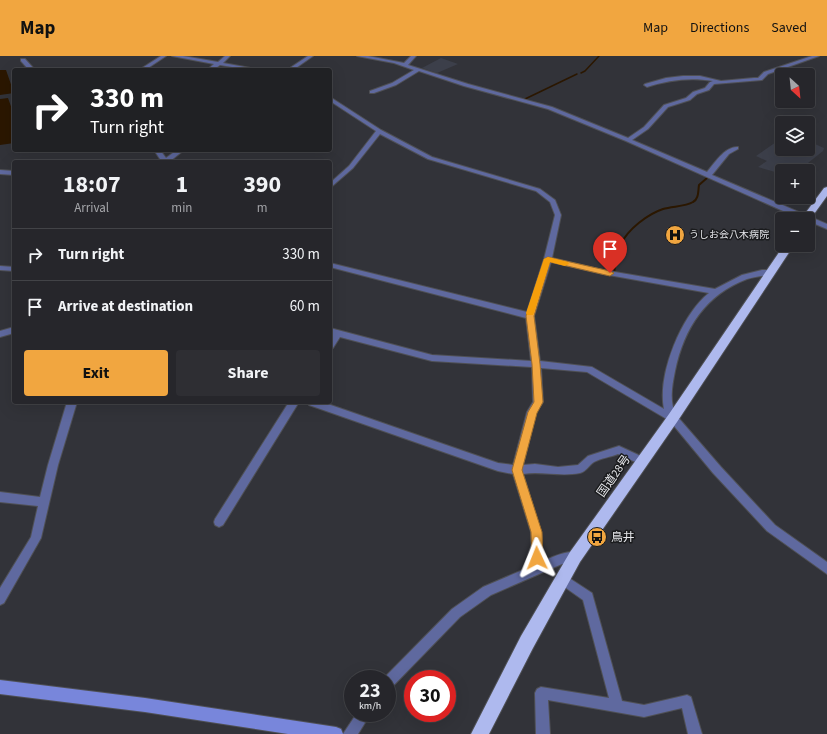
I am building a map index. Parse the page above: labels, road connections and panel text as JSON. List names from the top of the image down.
{
  "streets": {
    "highway": ["国道28号"]
  },
  "places": {
    "hospital": ["うしお会八木病院"],
    "bus stop": ["鳥井"]
  },
  "north": "bottom right",
  "page": {
    "header": "Map",
    "nav": ["Map", "Directions", "Saved"],
    "map_buttons": ["+", "−"],
    "turn": ["330 m", "Turn right"],
    "eta": [
      "18:07",
      "Arrival",
      "1",
      "min",
      "390",
      "m"
    ],
    "list": [
      {
        "name": "Turn right",
        "value": "330 m"
      },
      {
        "name": "Arrive at destination",
        "value": "60 m"
      }
    ],
    "buttons": ["Exit", "Share"],
    "speed": "23 km/h",
    "limit": "30"
  }
}
